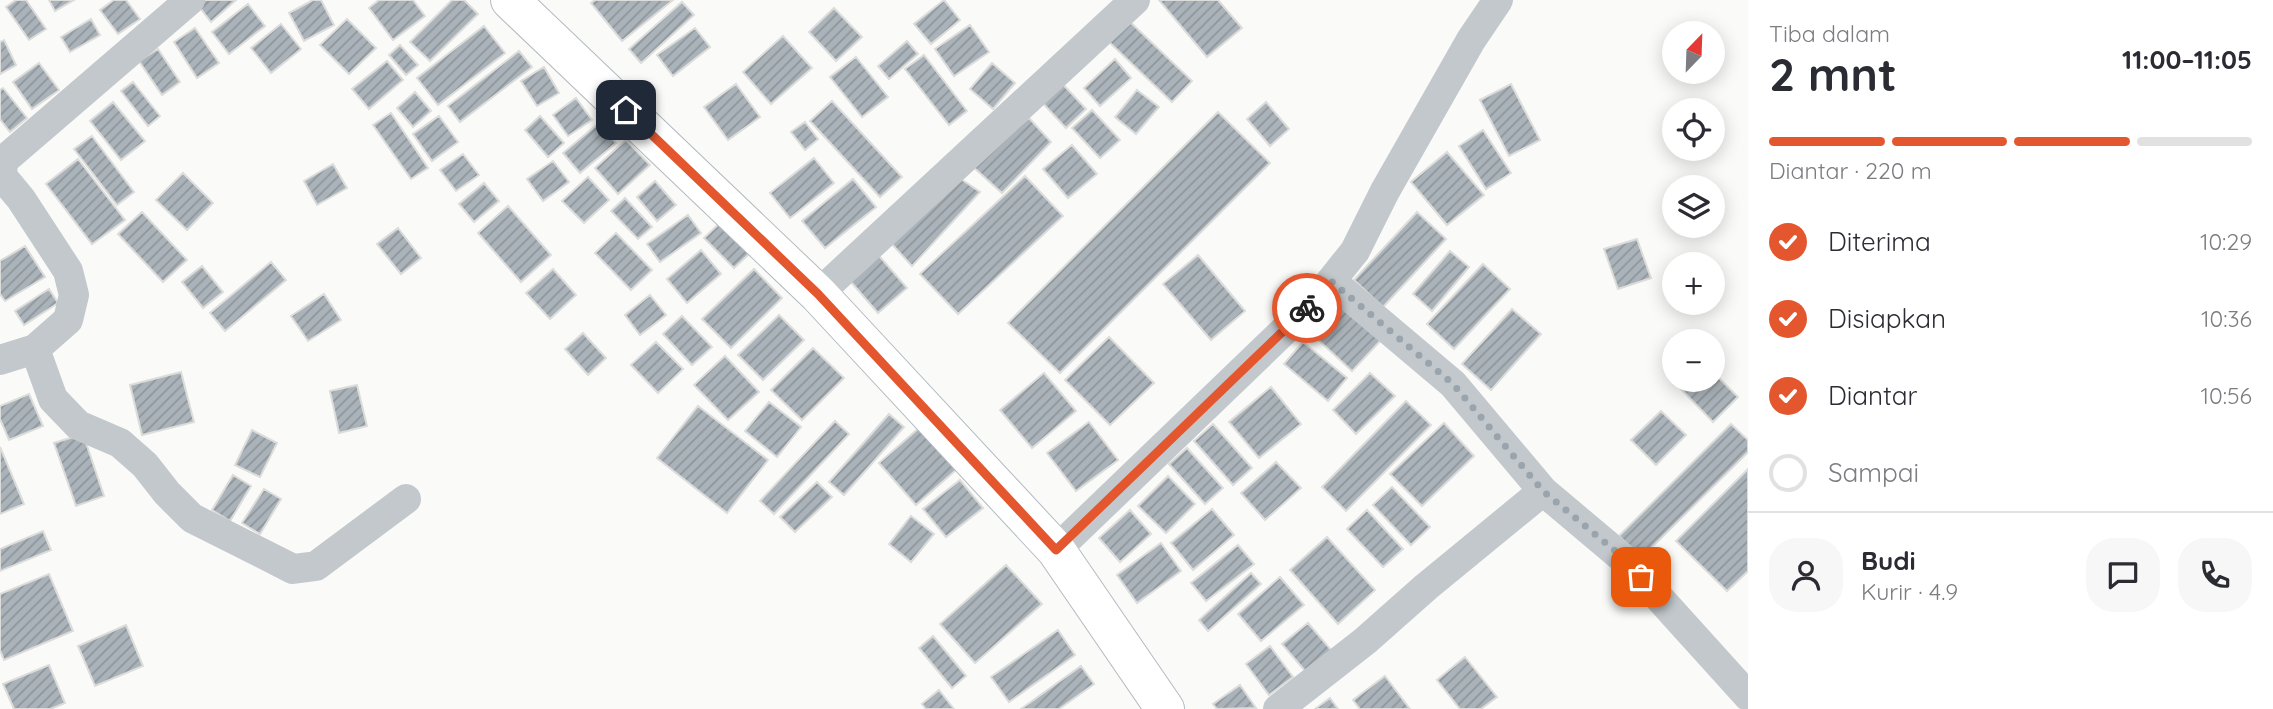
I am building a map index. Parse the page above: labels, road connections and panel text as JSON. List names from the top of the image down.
{
  "north": "top right",
  "page": {
    "heading": ["2 mnt", "Tiba dalam", "11:00–11:05"],
    "panel": ["Budi", "Kurir · 4.9"],
    "map_buttons": ["+", "−"],
    "bar": "Diantar · 220 m",
    "list": [
      ["Diterima", "10:29"],
      ["Disiapkan", "10:36"],
      ["Diantar", "10:56"],
      "Sampai"
    ]
  }
}
